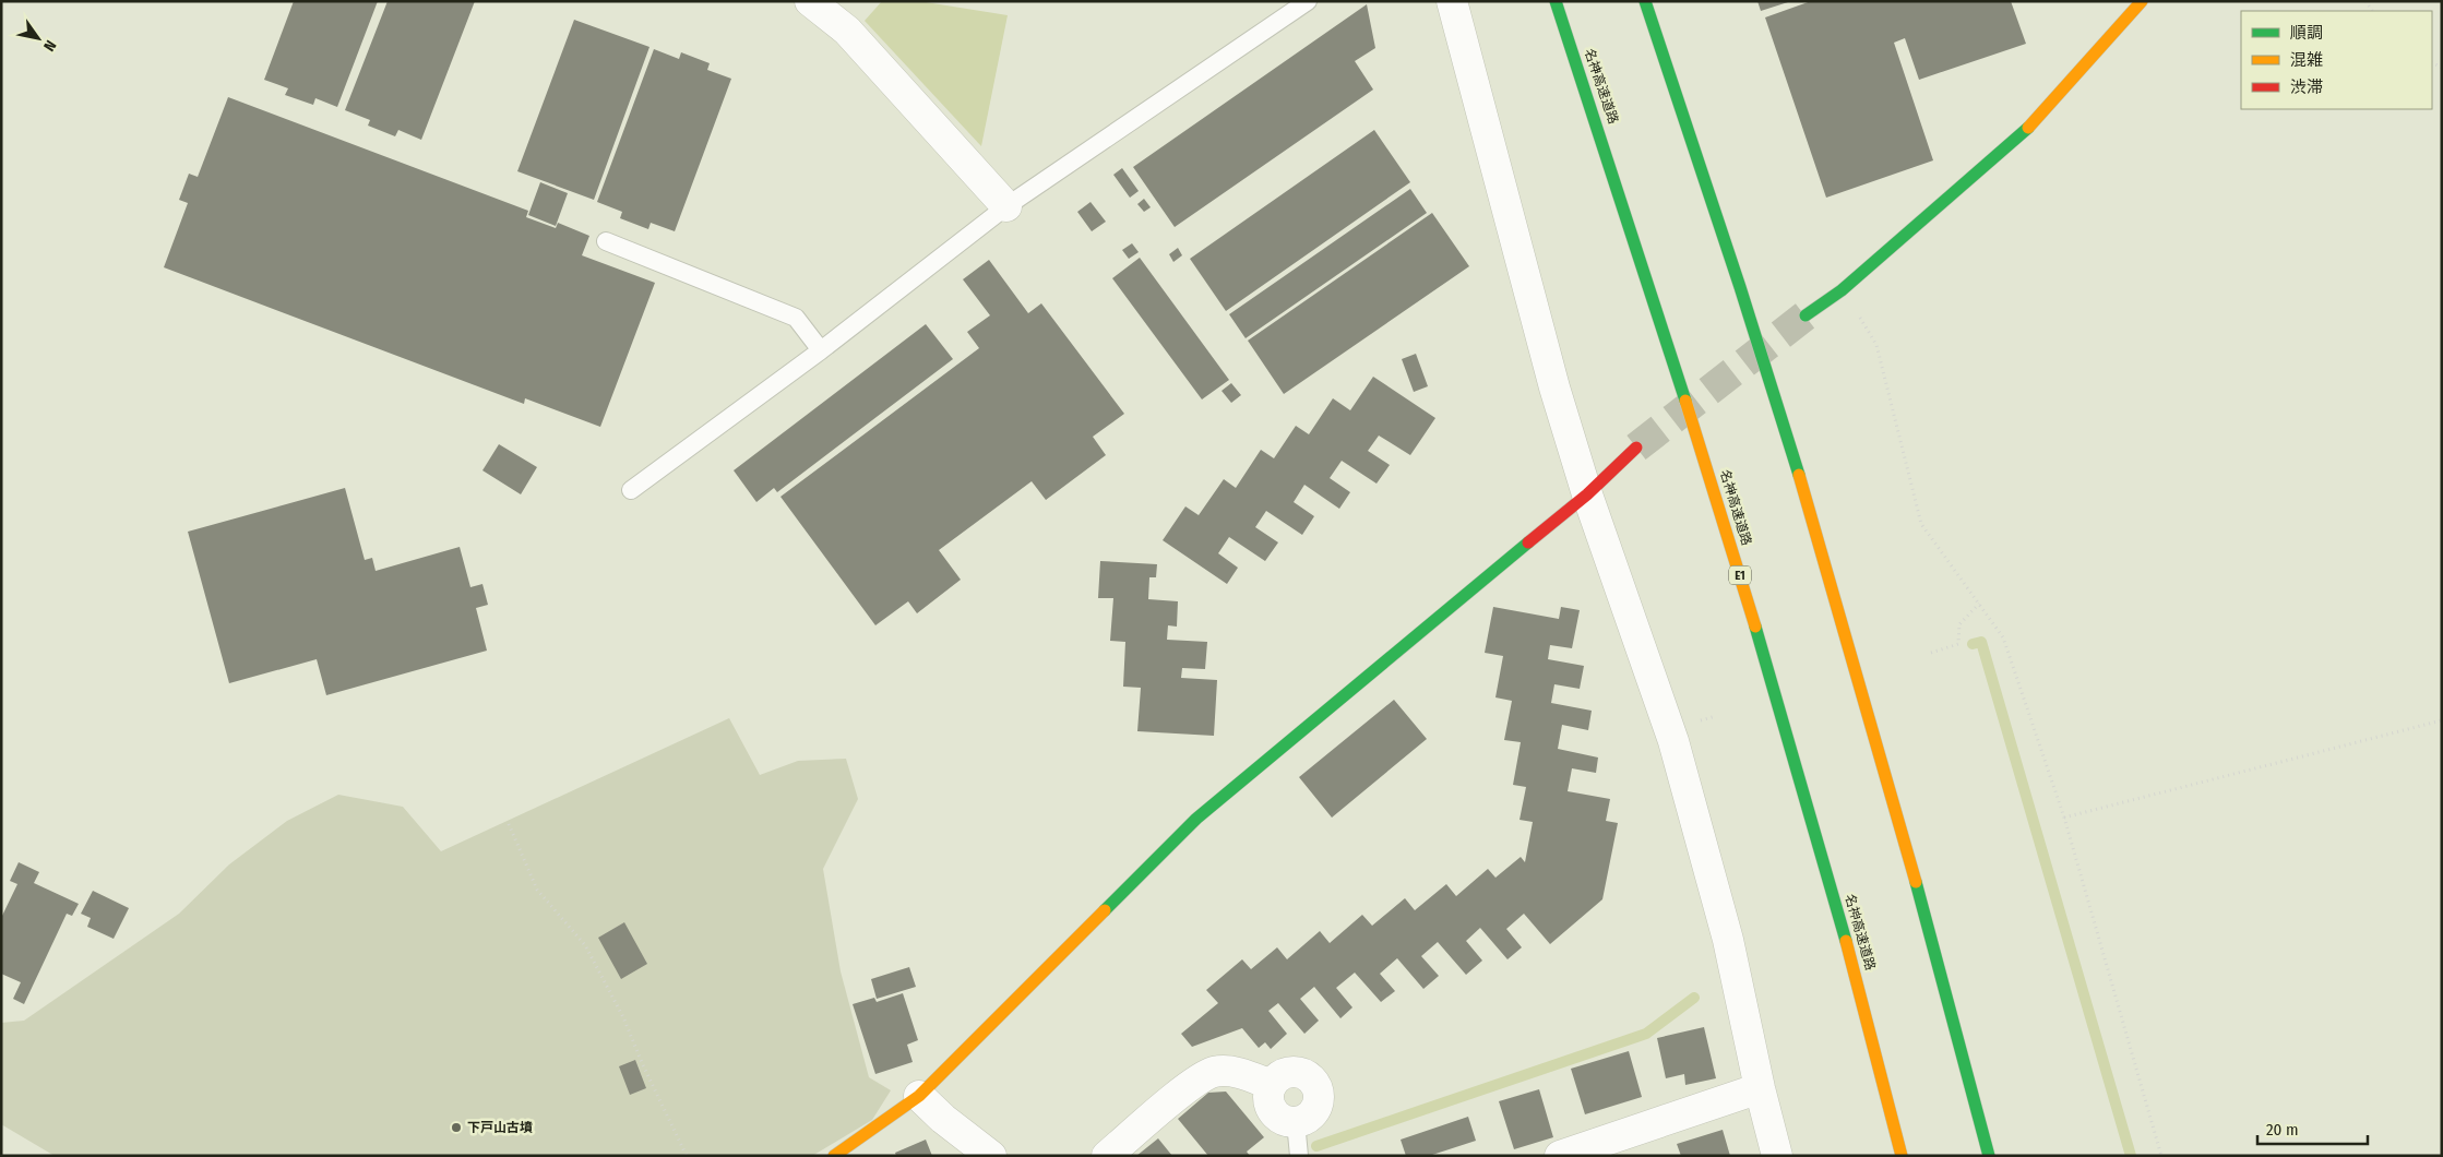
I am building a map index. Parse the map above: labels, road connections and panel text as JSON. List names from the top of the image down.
{
  "streets": {
    "main road": ["名神高速道路", "E1"]
  },
  "places": ["下戸山古墳"],
  "legend": ["順調", "混雑", "渋滞"],
  "scale_bar": "20 m",
  "north": "bottom right"
}
